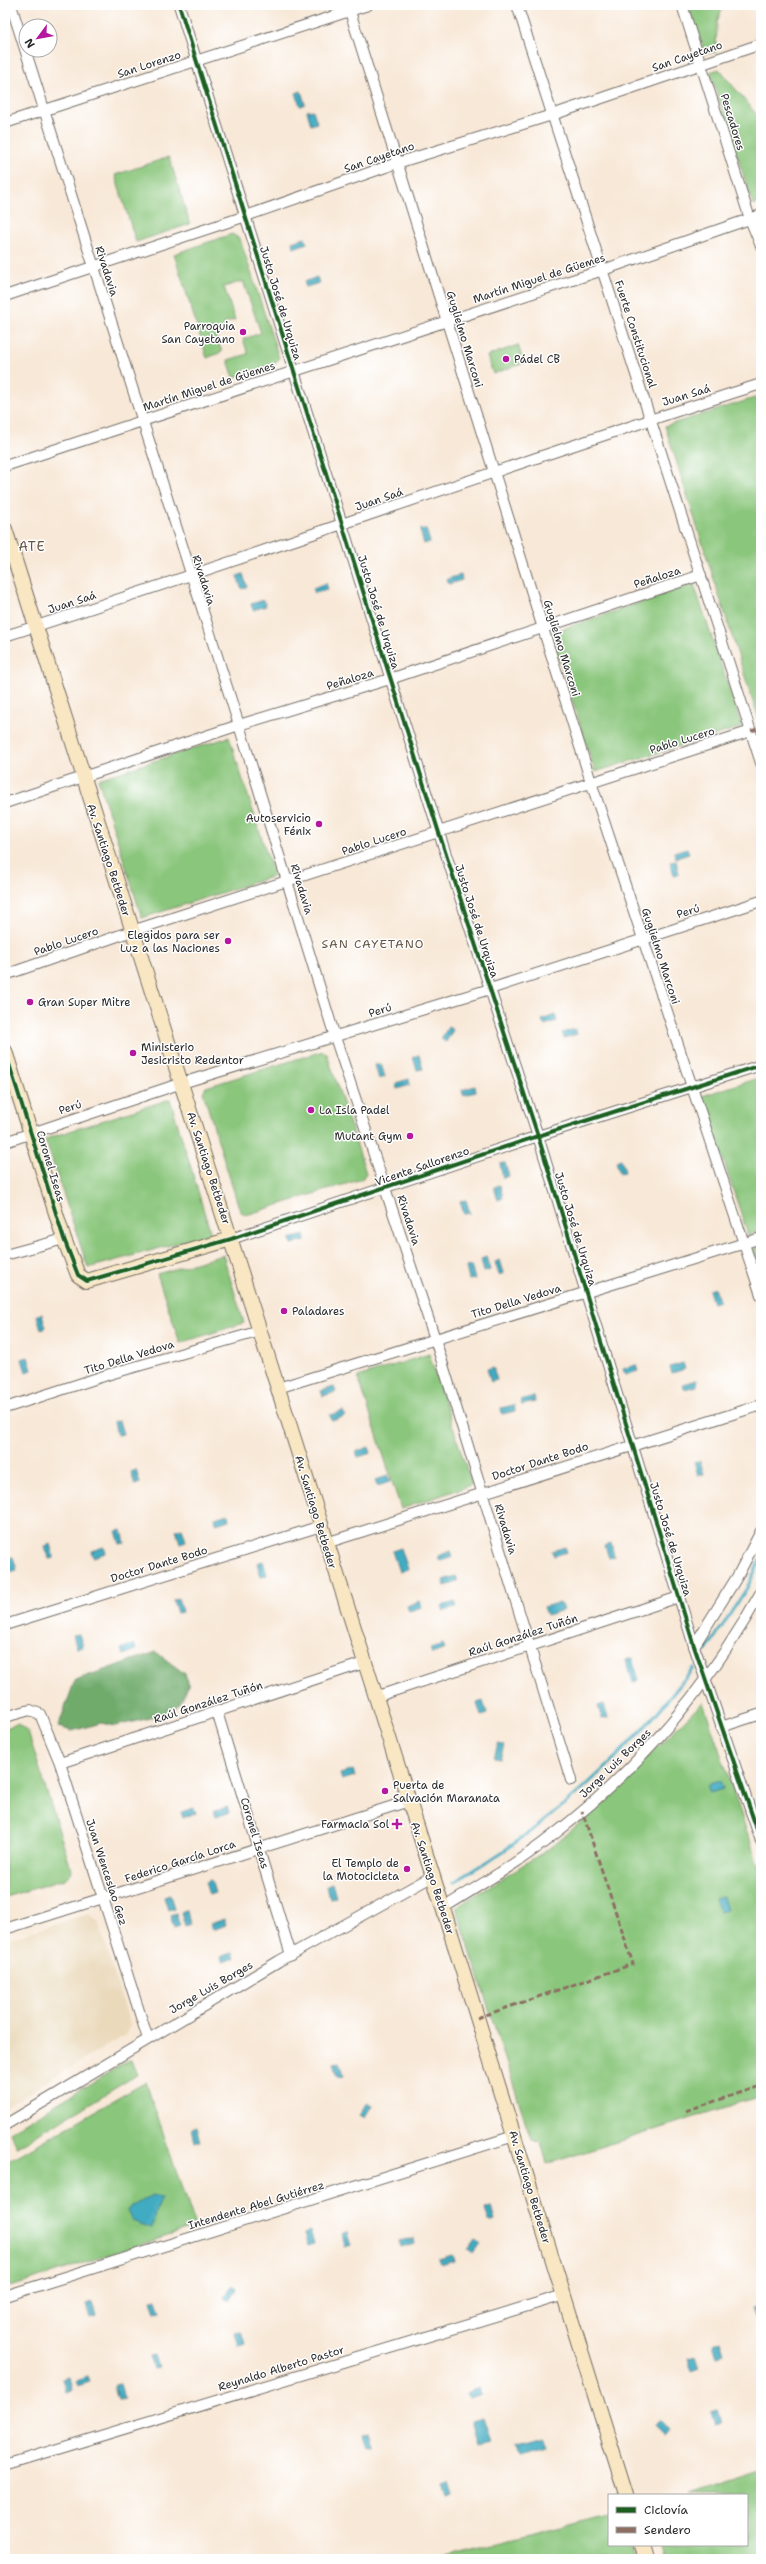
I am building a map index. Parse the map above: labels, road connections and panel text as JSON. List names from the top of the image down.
{
  "streets": {
    "main road": ["Av. Santiago Betbeder", "Coronel Iseas", "Vicente Sallorenzo"],
    "street": [
      "San Cayetano",
      "San Lorenzo",
      "Pescadores",
      "Rivadavia",
      "Martín Miguel de Güemes",
      "Justo José de Urquiza",
      "Fuerte Constitucional",
      "Guglielmo Marconi",
      "Juan Saá",
      "Peñaloza",
      "Pablo Lucero",
      "Perú",
      "Tito Della Vedova",
      "Doctor Dante Bodo",
      "Raúl González Tuñón",
      "Jorge Luis Borges",
      "Federico García Lorca",
      "Juan Wenceslao Gez",
      "Intendente Abel Gutiérrez",
      "Reynaldo Alberto Pastor"
    ]
  },
  "crossings": [
    ["San Cayetano", "Pescadores"],
    ["San Cayetano", "Rivadavia"],
    ["San Cayetano", "Justo José de Urquiza"],
    ["San Cayetano", "Fuerte Constitucional"],
    ["San Cayetano", "Guglielmo Marconi"],
    ["San Lorenzo", "Rivadavia"],
    ["San Lorenzo", "Justo José de Urquiza"],
    ["San Lorenzo", "Guglielmo Marconi"],
    ["Pescadores", "Martín Miguel de Güemes"],
    ["Rivadavia", "Martín Miguel de Güemes"],
    ["Rivadavia", "Juan Saá"],
    ["Rivadavia", "Peñaloza"],
    ["Rivadavia", "Pablo Lucero"],
    ["Rivadavia", "Perú"],
    ["Rivadavia", "Vicente Sallorenzo"],
    ["Rivadavia", "Tito Della Vedova"],
    ["Rivadavia", "Doctor Dante Bodo"],
    ["Rivadavia", "Raúl González Tuñón"],
    ["Martín Miguel de Güemes", "Justo José de Urquiza"],
    ["Martín Miguel de Güemes", "Fuerte Constitucional"],
    ["Martín Miguel de Güemes", "Guglielmo Marconi"],
    ["Justo José de Urquiza", "Juan Saá"],
    ["Justo José de Urquiza", "Peñaloza"],
    ["Justo José de Urquiza", "Pablo Lucero"],
    ["Justo José de Urquiza", "Perú"],
    ["Justo José de Urquiza", "Vicente Sallorenzo"],
    ["Justo José de Urquiza", "Tito Della Vedova"],
    ["Justo José de Urquiza", "Doctor Dante Bodo"],
    ["Justo José de Urquiza", "Raúl González Tuñón"],
    ["Justo José de Urquiza", "Jorge Luis Borges"],
    ["Fuerte Constitucional", "Juan Saá"],
    ["Fuerte Constitucional", "Peñaloza"],
    ["Fuerte Constitucional", "Pablo Lucero"],
    ["Guglielmo Marconi", "Juan Saá"],
    ["Guglielmo Marconi", "Peñaloza"],
    ["Guglielmo Marconi", "Pablo Lucero"],
    ["Guglielmo Marconi", "Perú"],
    ["Guglielmo Marconi", "Vicente Sallorenzo"],
    ["Guglielmo Marconi", "Tito Della Vedova"],
    ["Juan Saá", "Av. Santiago Betbeder"],
    ["Peñaloza", "Av. Santiago Betbeder"],
    ["Pablo Lucero", "Av. Santiago Betbeder"],
    ["Av. Santiago Betbeder", "Perú"],
    ["Av. Santiago Betbeder", "Vicente Sallorenzo"],
    ["Av. Santiago Betbeder", "Tito Della Vedova"],
    ["Av. Santiago Betbeder", "Doctor Dante Bodo"],
    ["Av. Santiago Betbeder", "Raúl González Tuñón"],
    ["Av. Santiago Betbeder", "Jorge Luis Borges"],
    ["Av. Santiago Betbeder", "Federico García Lorca"],
    ["Av. Santiago Betbeder", "Intendente Abel Gutiérrez"],
    ["Av. Santiago Betbeder", "Reynaldo Alberto Pastor"],
    ["Perú", "Coronel Iseas"],
    ["Coronel Iseas", "Vicente Sallorenzo"],
    ["Coronel Iseas", "Raúl González Tuñón"],
    ["Coronel Iseas", "Jorge Luis Borges"],
    ["Coronel Iseas", "Federico García Lorca"],
    ["Raúl González Tuñón", "Juan Wenceslao Gez"],
    ["Jorge Luis Borges", "Juan Wenceslao Gez"],
    ["Federico García Lorca", "Juan Wenceslao Gez"]
  ],
  "districts": ["ATE", "SAN CAYETANO"],
  "places": {
    "other": [
      "Parroquia San Cayetano",
      "Pádel CB",
      "Autoservicio Fénix",
      "Elegidos para ser Luz a las Naciones",
      "Gran Super Mitre",
      "Ministerio Jesicristo Redentor",
      "La Isla Padel",
      "Mutant Gym",
      "Paladares",
      "Puerta de Salvación Maranata",
      "El Templo de la Motocicleta"
    ],
    "health": ["Farmacia Sol"]
  },
  "legend": ["Ciclovía", "Sendero"],
  "north": "bottom left"
}
